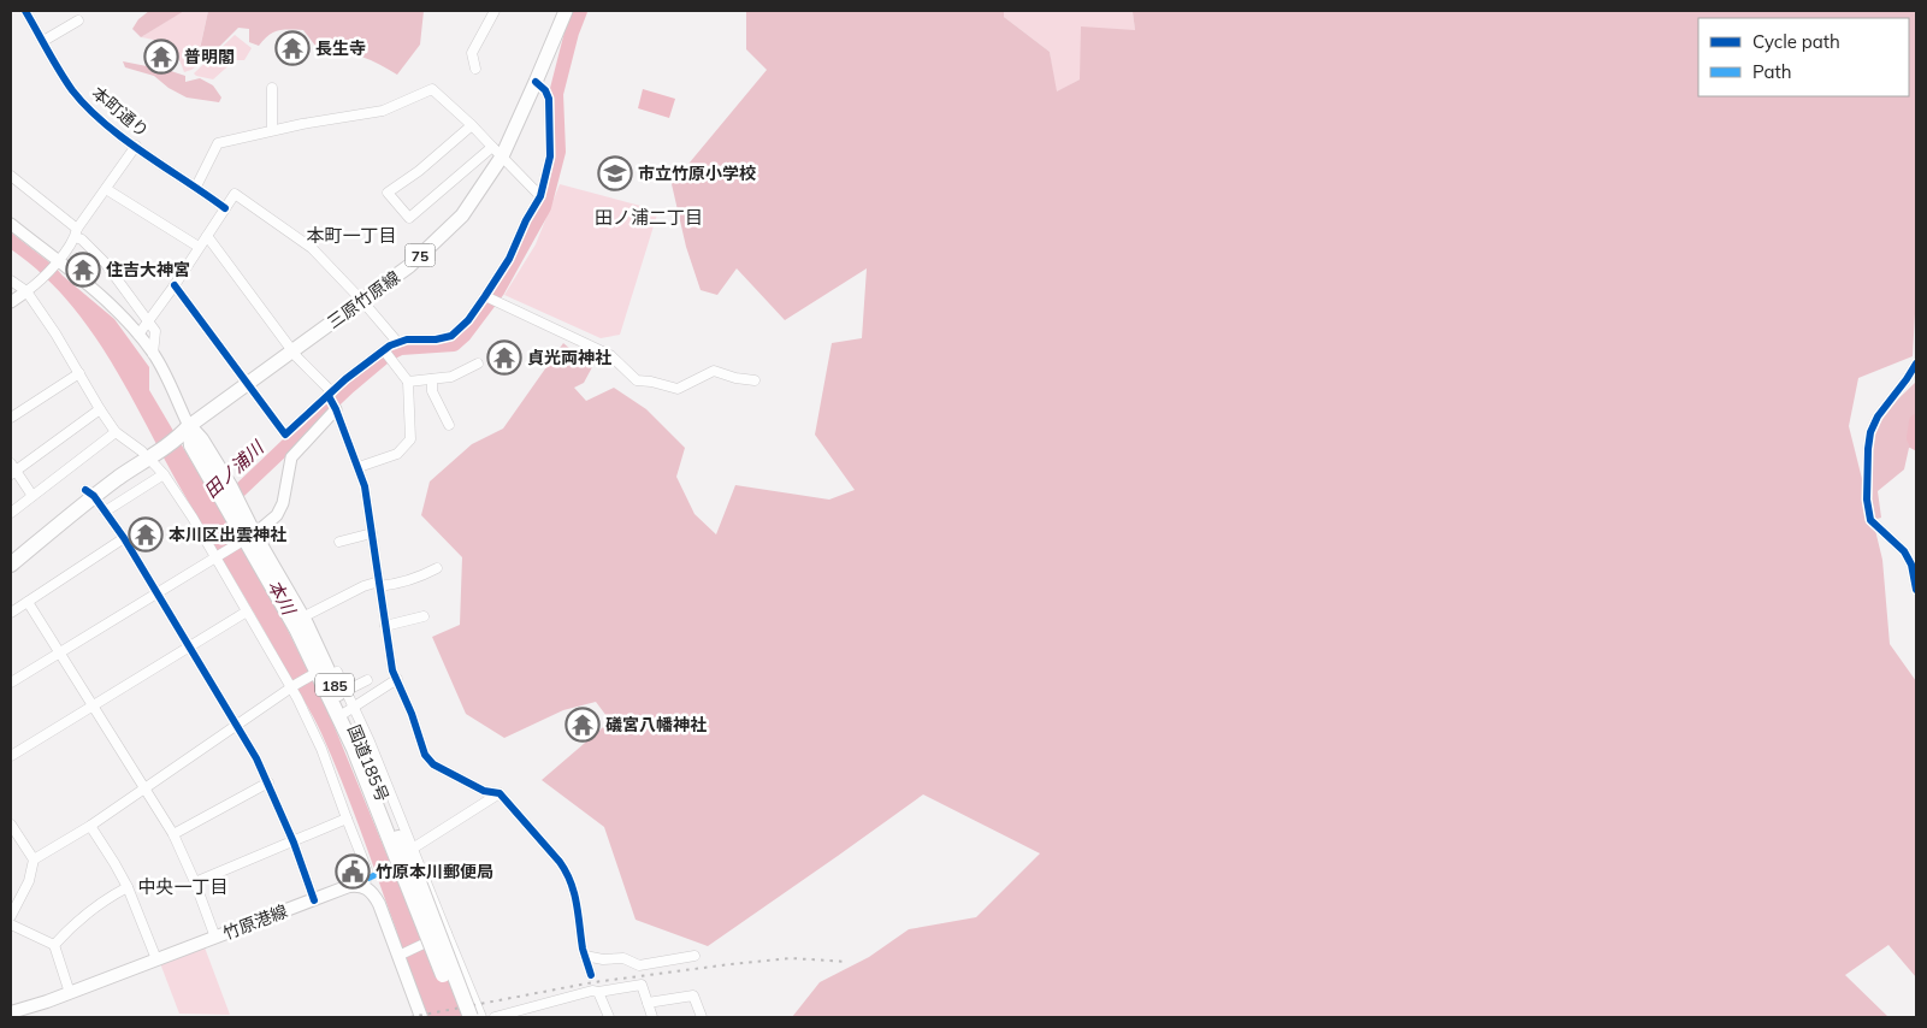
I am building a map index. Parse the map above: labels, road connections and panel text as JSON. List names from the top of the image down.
{
  "streets": {
    "highway": ["185", "国道185号"],
    "main road": ["75", "三原竹原線", "竹原港線"],
    "street": ["本町通り"]
  },
  "crossings": [
    ["三原竹原線", "国道185号"]
  ],
  "districts": ["田ノ浦二丁目", "本町一丁目", "中央一丁目"],
  "water": ["田ノ浦川", "本川"],
  "places": {
    "temple": [
      "長生寺",
      "普明閣",
      "住吉大神宮",
      "貞光両神社",
      "本川区出雲神社",
      "礒宮八幡神社"
    ],
    "school or university": ["市立竹原小学校"],
    "public building": ["竹原本川郵便局"]
  },
  "legend": ["Cycle path", "Path"]
}
